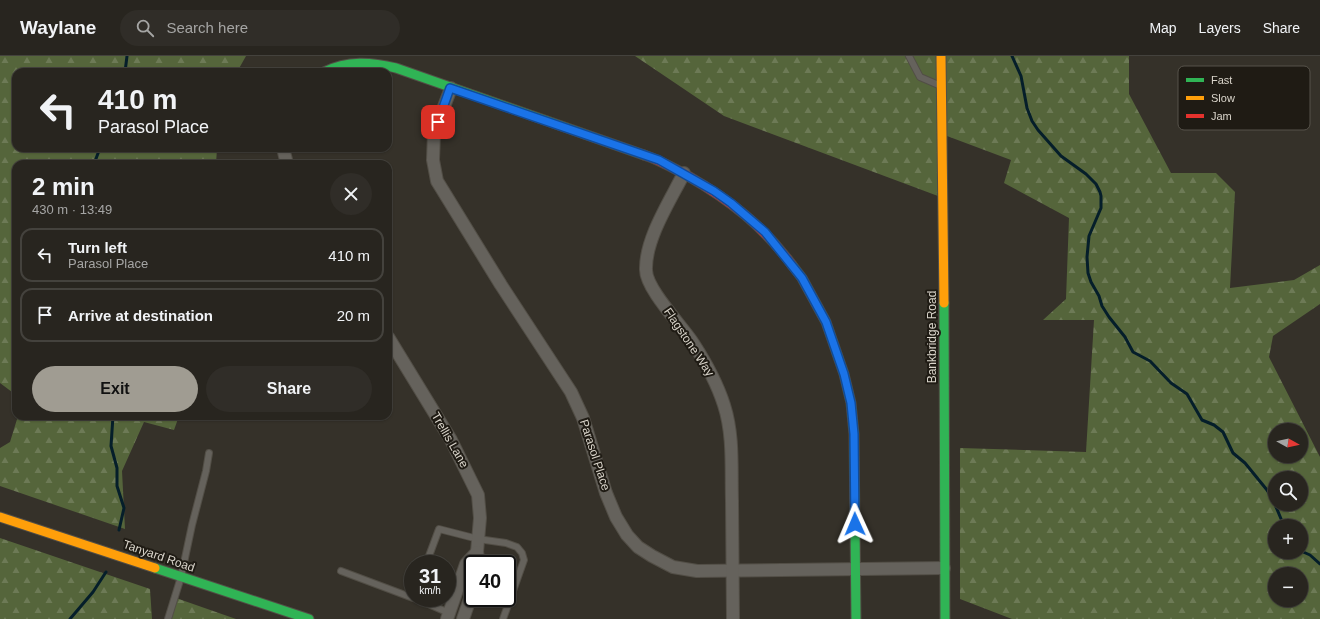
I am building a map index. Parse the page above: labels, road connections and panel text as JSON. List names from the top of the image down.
{
  "streets": {
    "street": [
      "Bankbridge Road",
      "Flagstone Way",
      "Trellis Lane",
      "Parasol Place",
      "Tanyard Road"
    ]
  },
  "crossings": [
    ["Bankbridge Road", "Parasol Place"],
    ["Flagstone Way", "Parasol Place"]
  ],
  "legend": ["Fast", "Slow", "Jam"],
  "north": "right",
  "page": {
    "header": "Waylane",
    "search": "Search here",
    "nav": ["Map", "Layers", "Share"],
    "turn": ["410 m", "Parasol Place"],
    "heading": ["2 min", "430 m · 13:49"],
    "list": [
      {
        "name": "Turn left",
        "note": "Parasol Place",
        "value": "410 m"
      },
      {
        "name": "Arrive at destination",
        "value": "20 m"
      }
    ],
    "buttons": ["Exit", "Share"],
    "map_buttons": ["+", "−"],
    "speed": "31 km/h",
    "limit": "40"
  }
}
